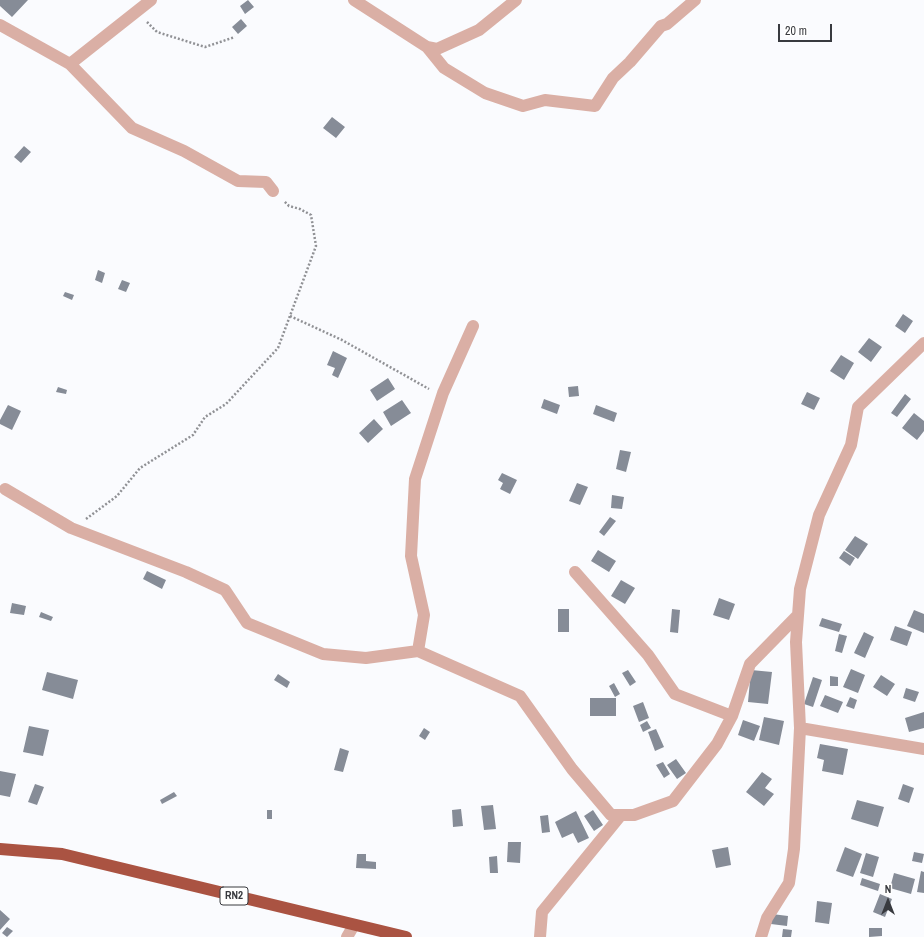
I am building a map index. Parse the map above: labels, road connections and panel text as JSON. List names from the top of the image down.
{
  "streets": {
    "highway": ["RN2"]
  },
  "scale_bar": "20 m",
  "north": "top"
}
